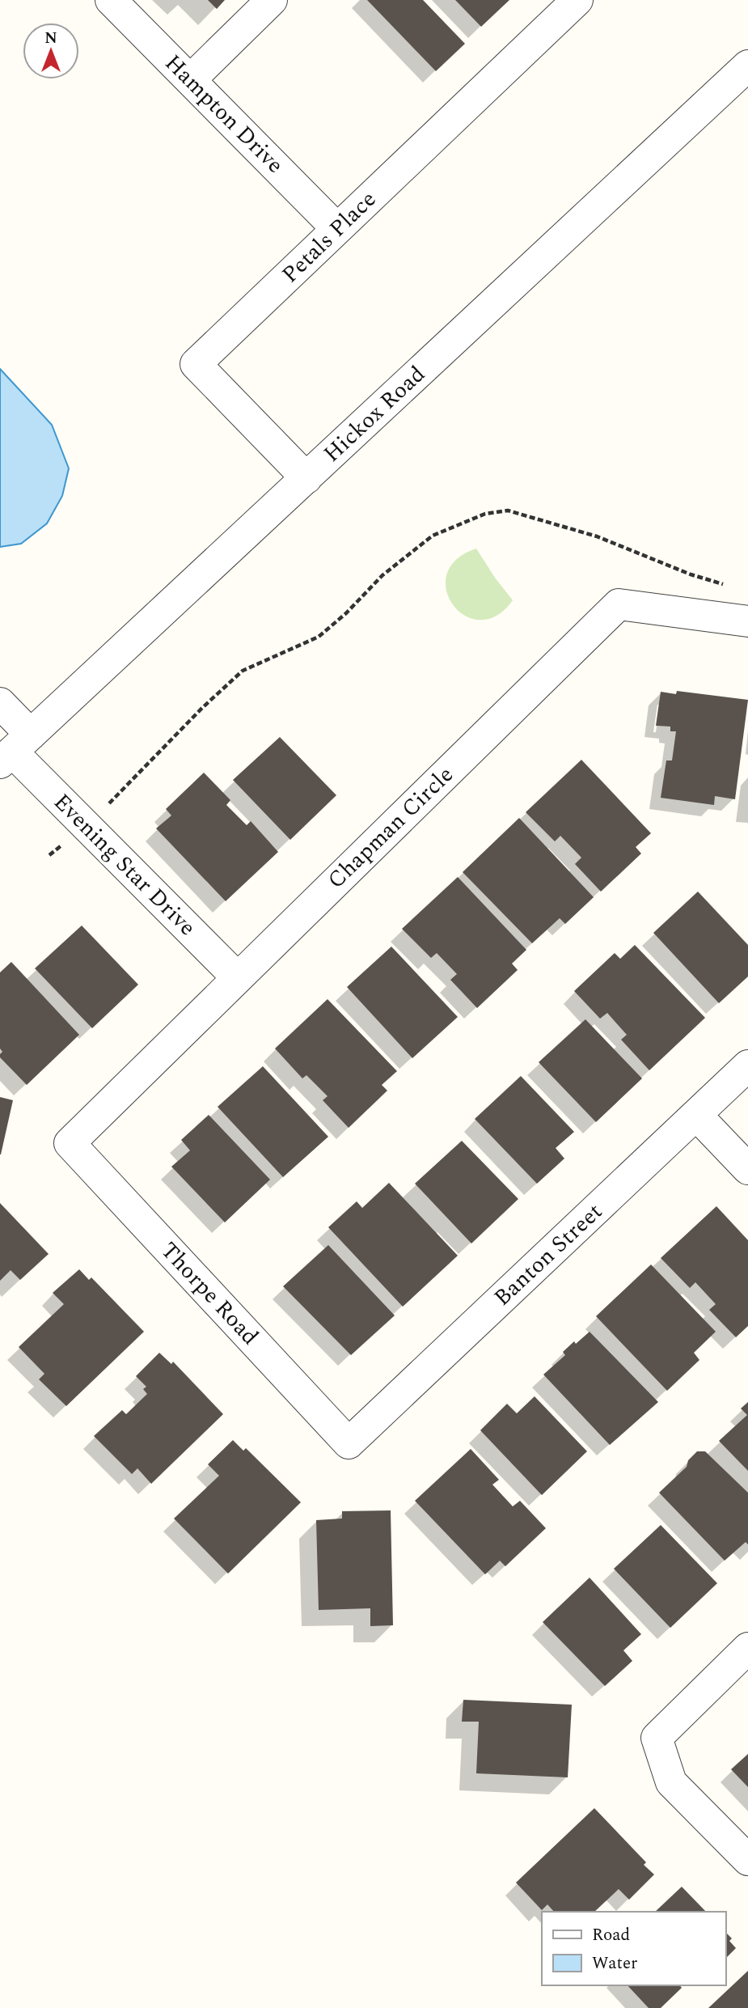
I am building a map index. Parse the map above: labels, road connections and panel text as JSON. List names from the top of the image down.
{
  "streets": {
    "street": [
      "Hampton Drive",
      "Petals Place",
      "Hickox Road",
      "Chapman Circle",
      "Evening Star Drive",
      "Banton Street",
      "Thorpe Road"
    ]
  },
  "crossings": [
    ["Hampton Drive", "Petals Place"],
    ["Petals Place", "Hickox Road"],
    ["Hickox Road", "Evening Star Drive"],
    ["Chapman Circle", "Evening Star Drive"],
    ["Chapman Circle", "Thorpe Road"],
    ["Banton Street", "Thorpe Road"]
  ],
  "legend": ["Road", "Water"],
  "north": "top"
}
